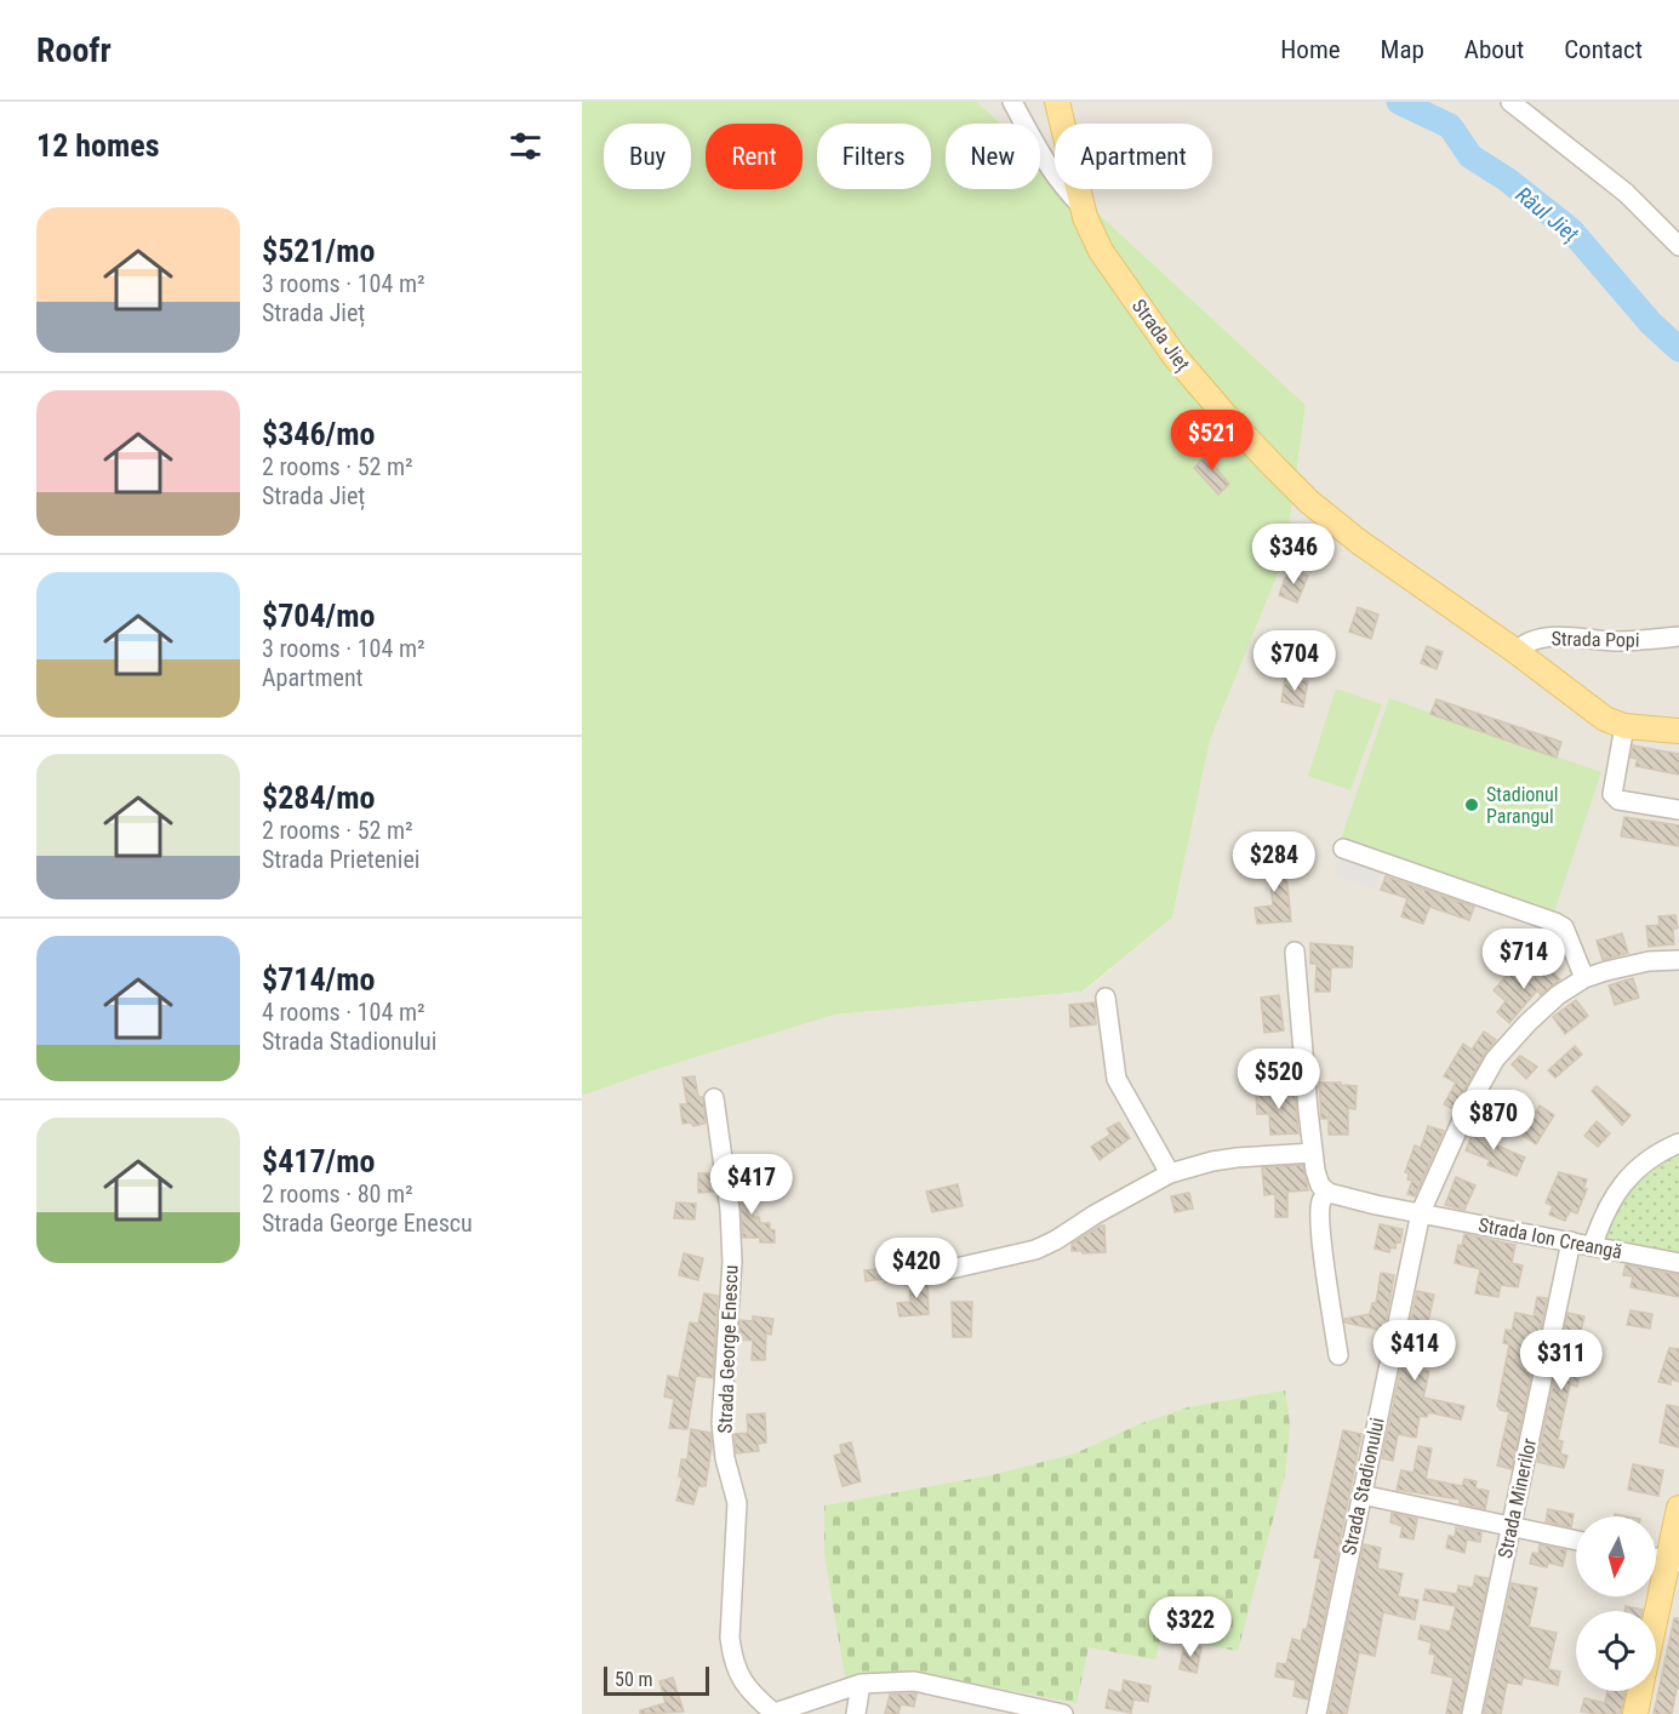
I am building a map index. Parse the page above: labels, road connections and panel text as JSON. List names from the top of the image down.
{
  "streets": {
    "main road": ["Strada Jieț"],
    "street": [
      "Strada Popi",
      "Strada Ion Creangă",
      "Strada George Enescu",
      "Strada Stadionului",
      "Strada Minerilor"
    ]
  },
  "crossings": [
    ["Strada Jieț", "Strada Popi"],
    ["Strada Ion Creangă", "Strada Stadionului"],
    ["Strada Ion Creangă", "Strada Minerilor"]
  ],
  "water": ["Râul Jieț"],
  "places": ["Stadionul Parangul"],
  "scale_bar": "50 m",
  "north": "bottom",
  "page": {
    "header": "Roofr",
    "nav": [
      "Home",
      "Map",
      "About",
      "Contact"
    ],
    "heading": "12 homes",
    "chip": [
      "Buy",
      "Rent",
      "Filters",
      "New",
      "Apartment"
    ],
    "list": [
      {
        "name": "$521/mo",
        "note": "3 rooms · 104 m² · Strada Jieț"
      },
      {
        "name": "$346/mo",
        "note": "2 rooms · 52 m² · Strada Jieț"
      },
      {
        "name": "$704/mo",
        "note": "3 rooms · 104 m² · Apartment"
      },
      {
        "name": "$284/mo",
        "note": "2 rooms · 52 m² · Strada Prieteniei"
      },
      {
        "name": "$714/mo",
        "note": "4 rooms · 104 m² · Strada Stadionului"
      },
      {
        "name": "$417/mo",
        "note": "2 rooms · 80 m² · Strada George Enescu"
      }
    ],
    "price": [
      "$521",
      "$346",
      "$704",
      "$284",
      "$714",
      "$520",
      "$870",
      "$417",
      "$420",
      "$414",
      "$311",
      "$322"
    ],
    "scale": "50 m"
  }
}
